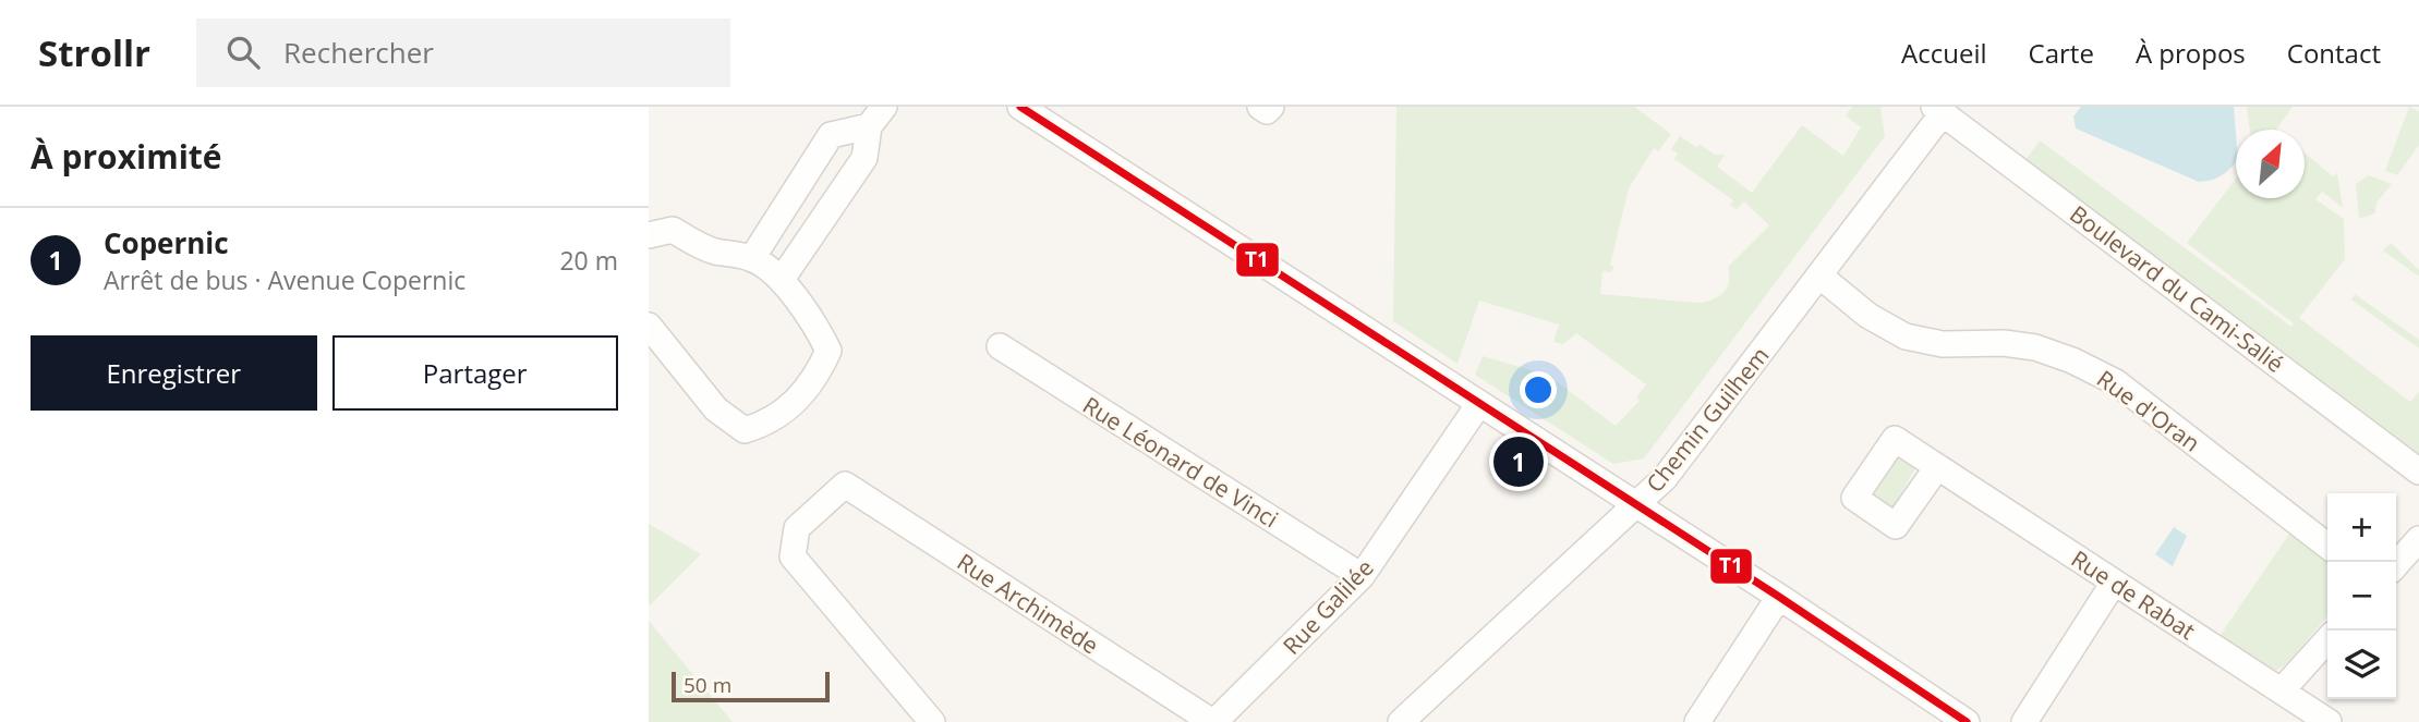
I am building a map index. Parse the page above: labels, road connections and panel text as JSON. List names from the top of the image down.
{
  "streets": {
    "street": [
      "Boulevard du Cami-Salié",
      "Rue d'Oran",
      "Chemin Guilhem",
      "Rue Léonard de Vinci",
      "Rue de Rabat",
      "Rue Archimède",
      "Rue Galilée"
    ]
  },
  "crossings": [
    ["Boulevard du Cami-Salié", "Chemin Guilhem"],
    ["Rue d'Oran", "Chemin Guilhem"],
    ["Rue Léonard de Vinci", "Rue Galilée"],
    ["Rue Archimède", "Rue Galilée"]
  ],
  "lines": ["transit line T1"],
  "scale_bar": "50 m",
  "north": "top right",
  "page": {
    "header": "Strollr",
    "search": "Rechercher",
    "nav": [
      "Accueil",
      "Carte",
      "À propos",
      "Contact"
    ],
    "heading": "À proximité",
    "list": [
      {
        "mark": "1",
        "name": "Copernic",
        "note": "Arrêt de bus · Avenue Copernic",
        "value": "20 m"
      }
    ],
    "buttons": ["Enregistrer", "Partager"],
    "pins": "1",
    "map_buttons": ["+", "−"],
    "scale": "50 m"
  }
}
